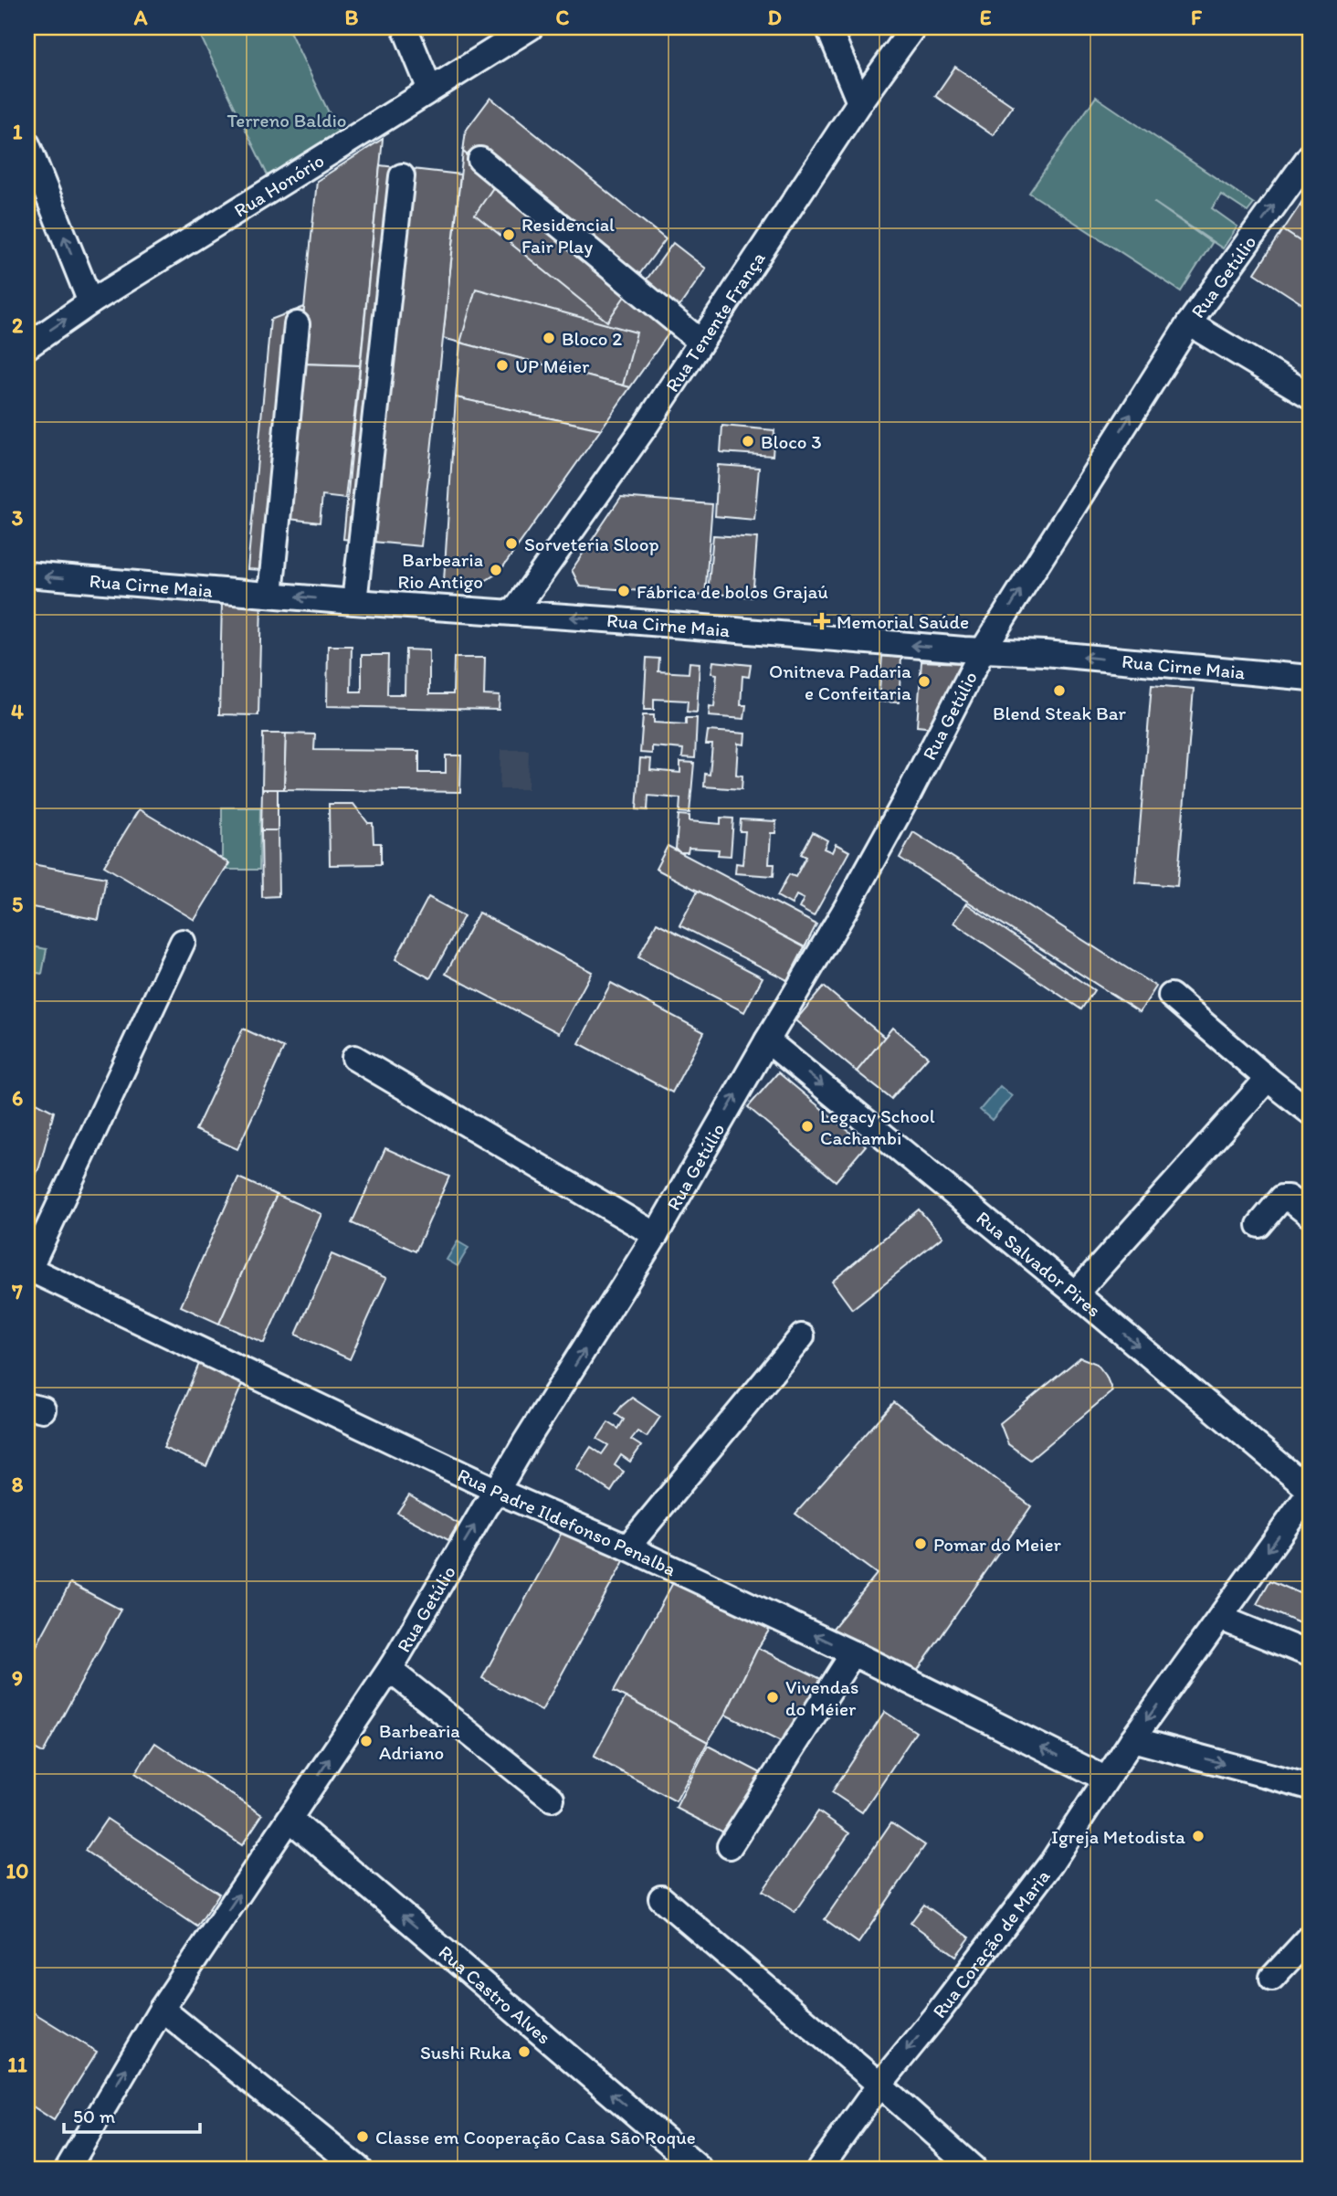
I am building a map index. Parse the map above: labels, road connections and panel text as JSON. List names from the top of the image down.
{
  "streets": {
    "street": [
      "Rua Honório",
      "Rua Getúlio",
      "Rua Tenente França",
      "Rua Cirne Maia",
      "Rua Salvador Pires",
      "Rua Padre Ildefonso Penalba",
      "Rua Coração de Maria",
      "Rua Castro Alves"
    ]
  },
  "crossings": [
    ["Rua Getúlio", "Rua Cirne Maia"],
    ["Rua Getúlio", "Rua Salvador Pires"],
    ["Rua Getúlio", "Rua Padre Ildefonso Penalba"],
    ["Rua Getúlio", "Rua Castro Alves"],
    ["Rua Tenente França", "Rua Cirne Maia"],
    ["Rua Salvador Pires", "Rua Coração de Maria"],
    ["Rua Padre Ildefonso Penalba", "Rua Coração de Maria"]
  ],
  "one_way": [
    "Rua Getúlio",
    "Rua Cirne Maia",
    "Rua Salvador Pires",
    "Rua Padre Ildefonso Penalba",
    "Rua Coração de Maria"
  ],
  "parks": ["Terreno Baldio"],
  "places": {
    "other": [
      "Residencial Fair Play",
      "Bloco 2",
      "UP Méier",
      "Bloco 3",
      "Sorveteria Sloop",
      "Barbearia Rio Antigo",
      "Fábrica de bolos Grajaú",
      "Onitneva Padaria e Confeitaria",
      "Blend Steak Bar",
      "Legacy School Cachambi",
      "Pomar do Meier",
      "Vivendas do Méier",
      "Barbearia Adriano",
      "Igreja Metodista",
      "Sushi Ruka",
      "Classe em Cooperação Casa São Roque"
    ],
    "health": ["Memorial Saúde"]
  },
  "scale_bar": "50 m",
  "grid": {
    "columns": [
      "A",
      "B",
      "C",
      "D",
      "E",
      "F"
    ],
    "rows": [
      "1",
      "2",
      "3",
      "4",
      "5",
      "6",
      "7",
      "8",
      "9",
      "10",
      "11"
    ]
  }
}
